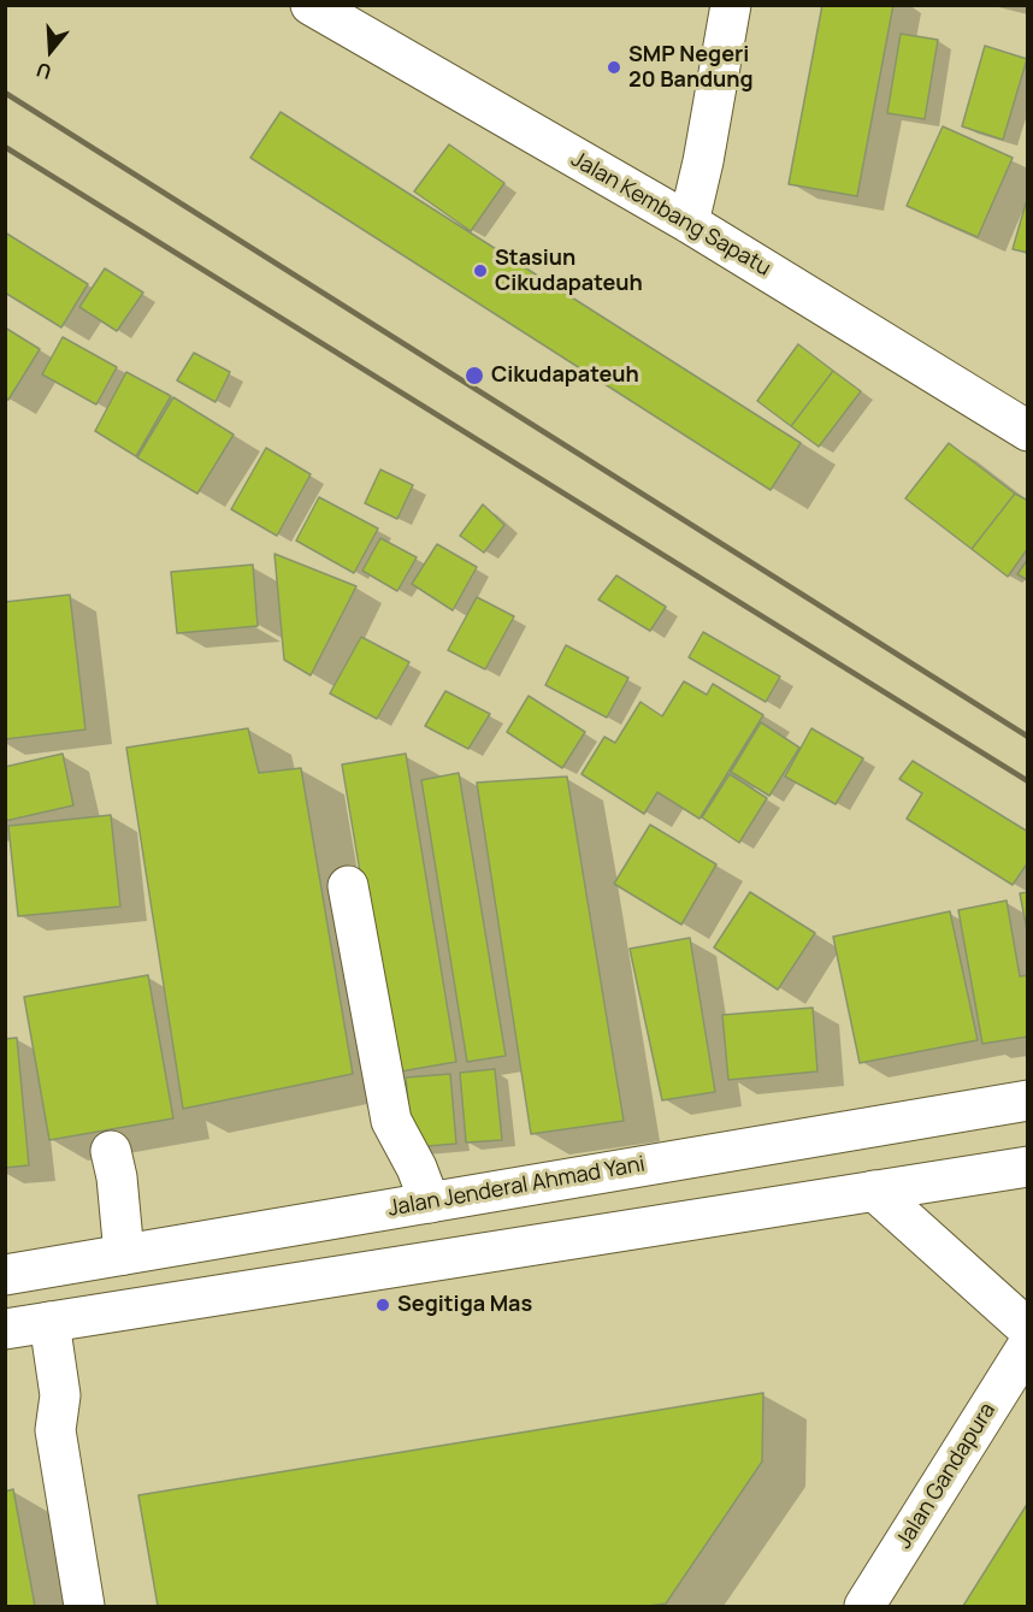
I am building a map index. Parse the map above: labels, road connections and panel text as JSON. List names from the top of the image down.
{
  "streets": {
    "main road": ["Jalan Kembang Sapatu", "Jalan Jenderal Ahmad Yani", "Jalan Gandapura"]
  },
  "places": [
    "SMP Negeri 20 Bandung",
    "Stasiun Cikudapateuh",
    "Cikudapateuh",
    "Segitiga Mas"
  ],
  "north": "bottom"
}
